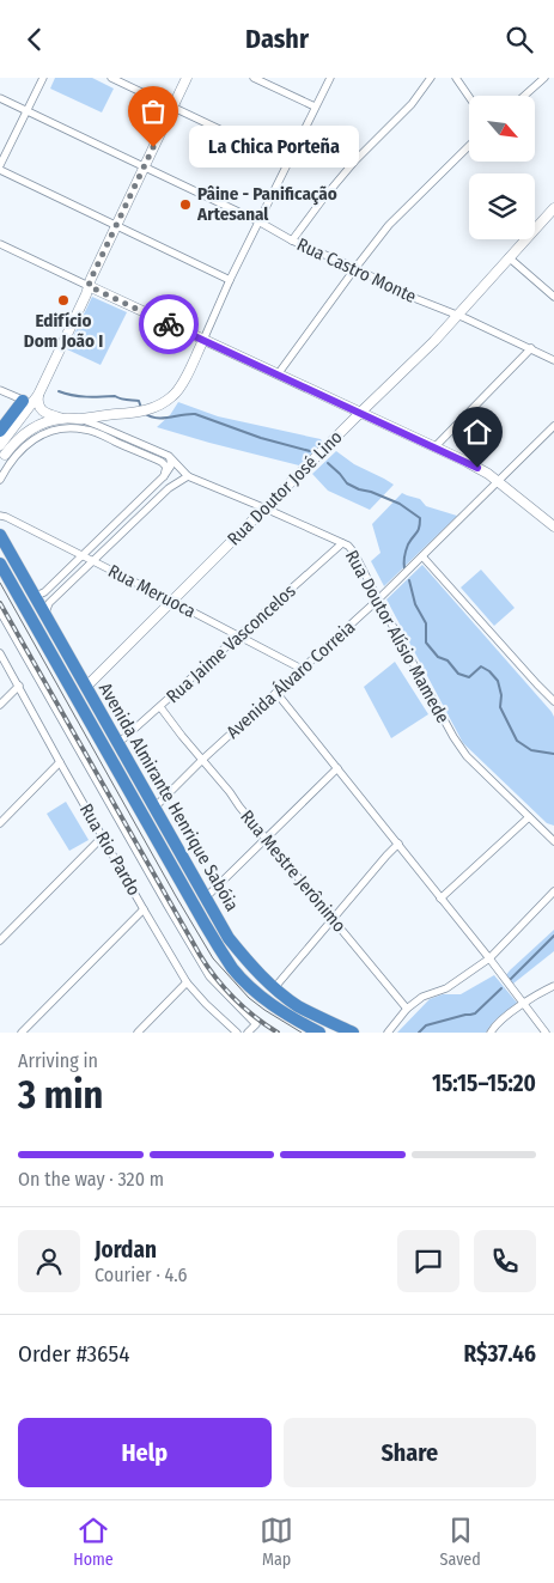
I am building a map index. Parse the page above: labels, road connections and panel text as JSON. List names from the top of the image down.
{
  "streets": {
    "highway": ["Avenida Almirante Henrique Sabóia"],
    "street": [
      "Rua Castro Monte",
      "Rua Doutor José Lino",
      "Rua Meruoca",
      "Rua Doutor Alísio Mamede",
      "Rua Jaime Vasconcelos",
      "Avenida Álvaro Correia",
      "Rua Rio Pardo",
      "Rua Mestre Jerônimo"
    ]
  },
  "crossings": [
    ["Rua Castro Monte", "Rua Doutor José Lino"],
    ["Rua Doutor José Lino", "Rua Meruoca"],
    ["Rua Doutor José Lino", "Rua Doutor Alísio Mamede"],
    ["Rua Doutor José Lino", "Avenida Almirante Henrique Sabóia"],
    ["Rua Meruoca", "Rua Jaime Vasconcelos"],
    ["Rua Meruoca", "Avenida Álvaro Correia"],
    ["Rua Doutor Alísio Mamede", "Rua Jaime Vasconcelos"],
    ["Rua Doutor Alísio Mamede", "Avenida Álvaro Correia"],
    ["Rua Jaime Vasconcelos", "Avenida Almirante Henrique Sabóia"],
    ["Rua Jaime Vasconcelos", "Rua Mestre Jerônimo"],
    ["Avenida Álvaro Correia", "Avenida Almirante Henrique Sabóia"],
    ["Avenida Álvaro Correia", "Rua Mestre Jerônimo"]
  ],
  "places": ["La Chica Porteña", "Pâine - Panificação Artesanal", "Edifício Dom João I"],
  "north": "bottom right",
  "page": {
    "header": "Dashr",
    "bubble": "La Chica Porteña",
    "heading": ["3 min", "Arriving in", "15:15–15:20"],
    "panel": [
      "Jordan",
      "Courier · 4.6",
      "Order #3654",
      "R$37.46"
    ],
    "bar": "On the way · 320 m",
    "buttons": ["Help", "Share"],
    "tabs": ["Home", "Map", "Saved"]
  }
}
